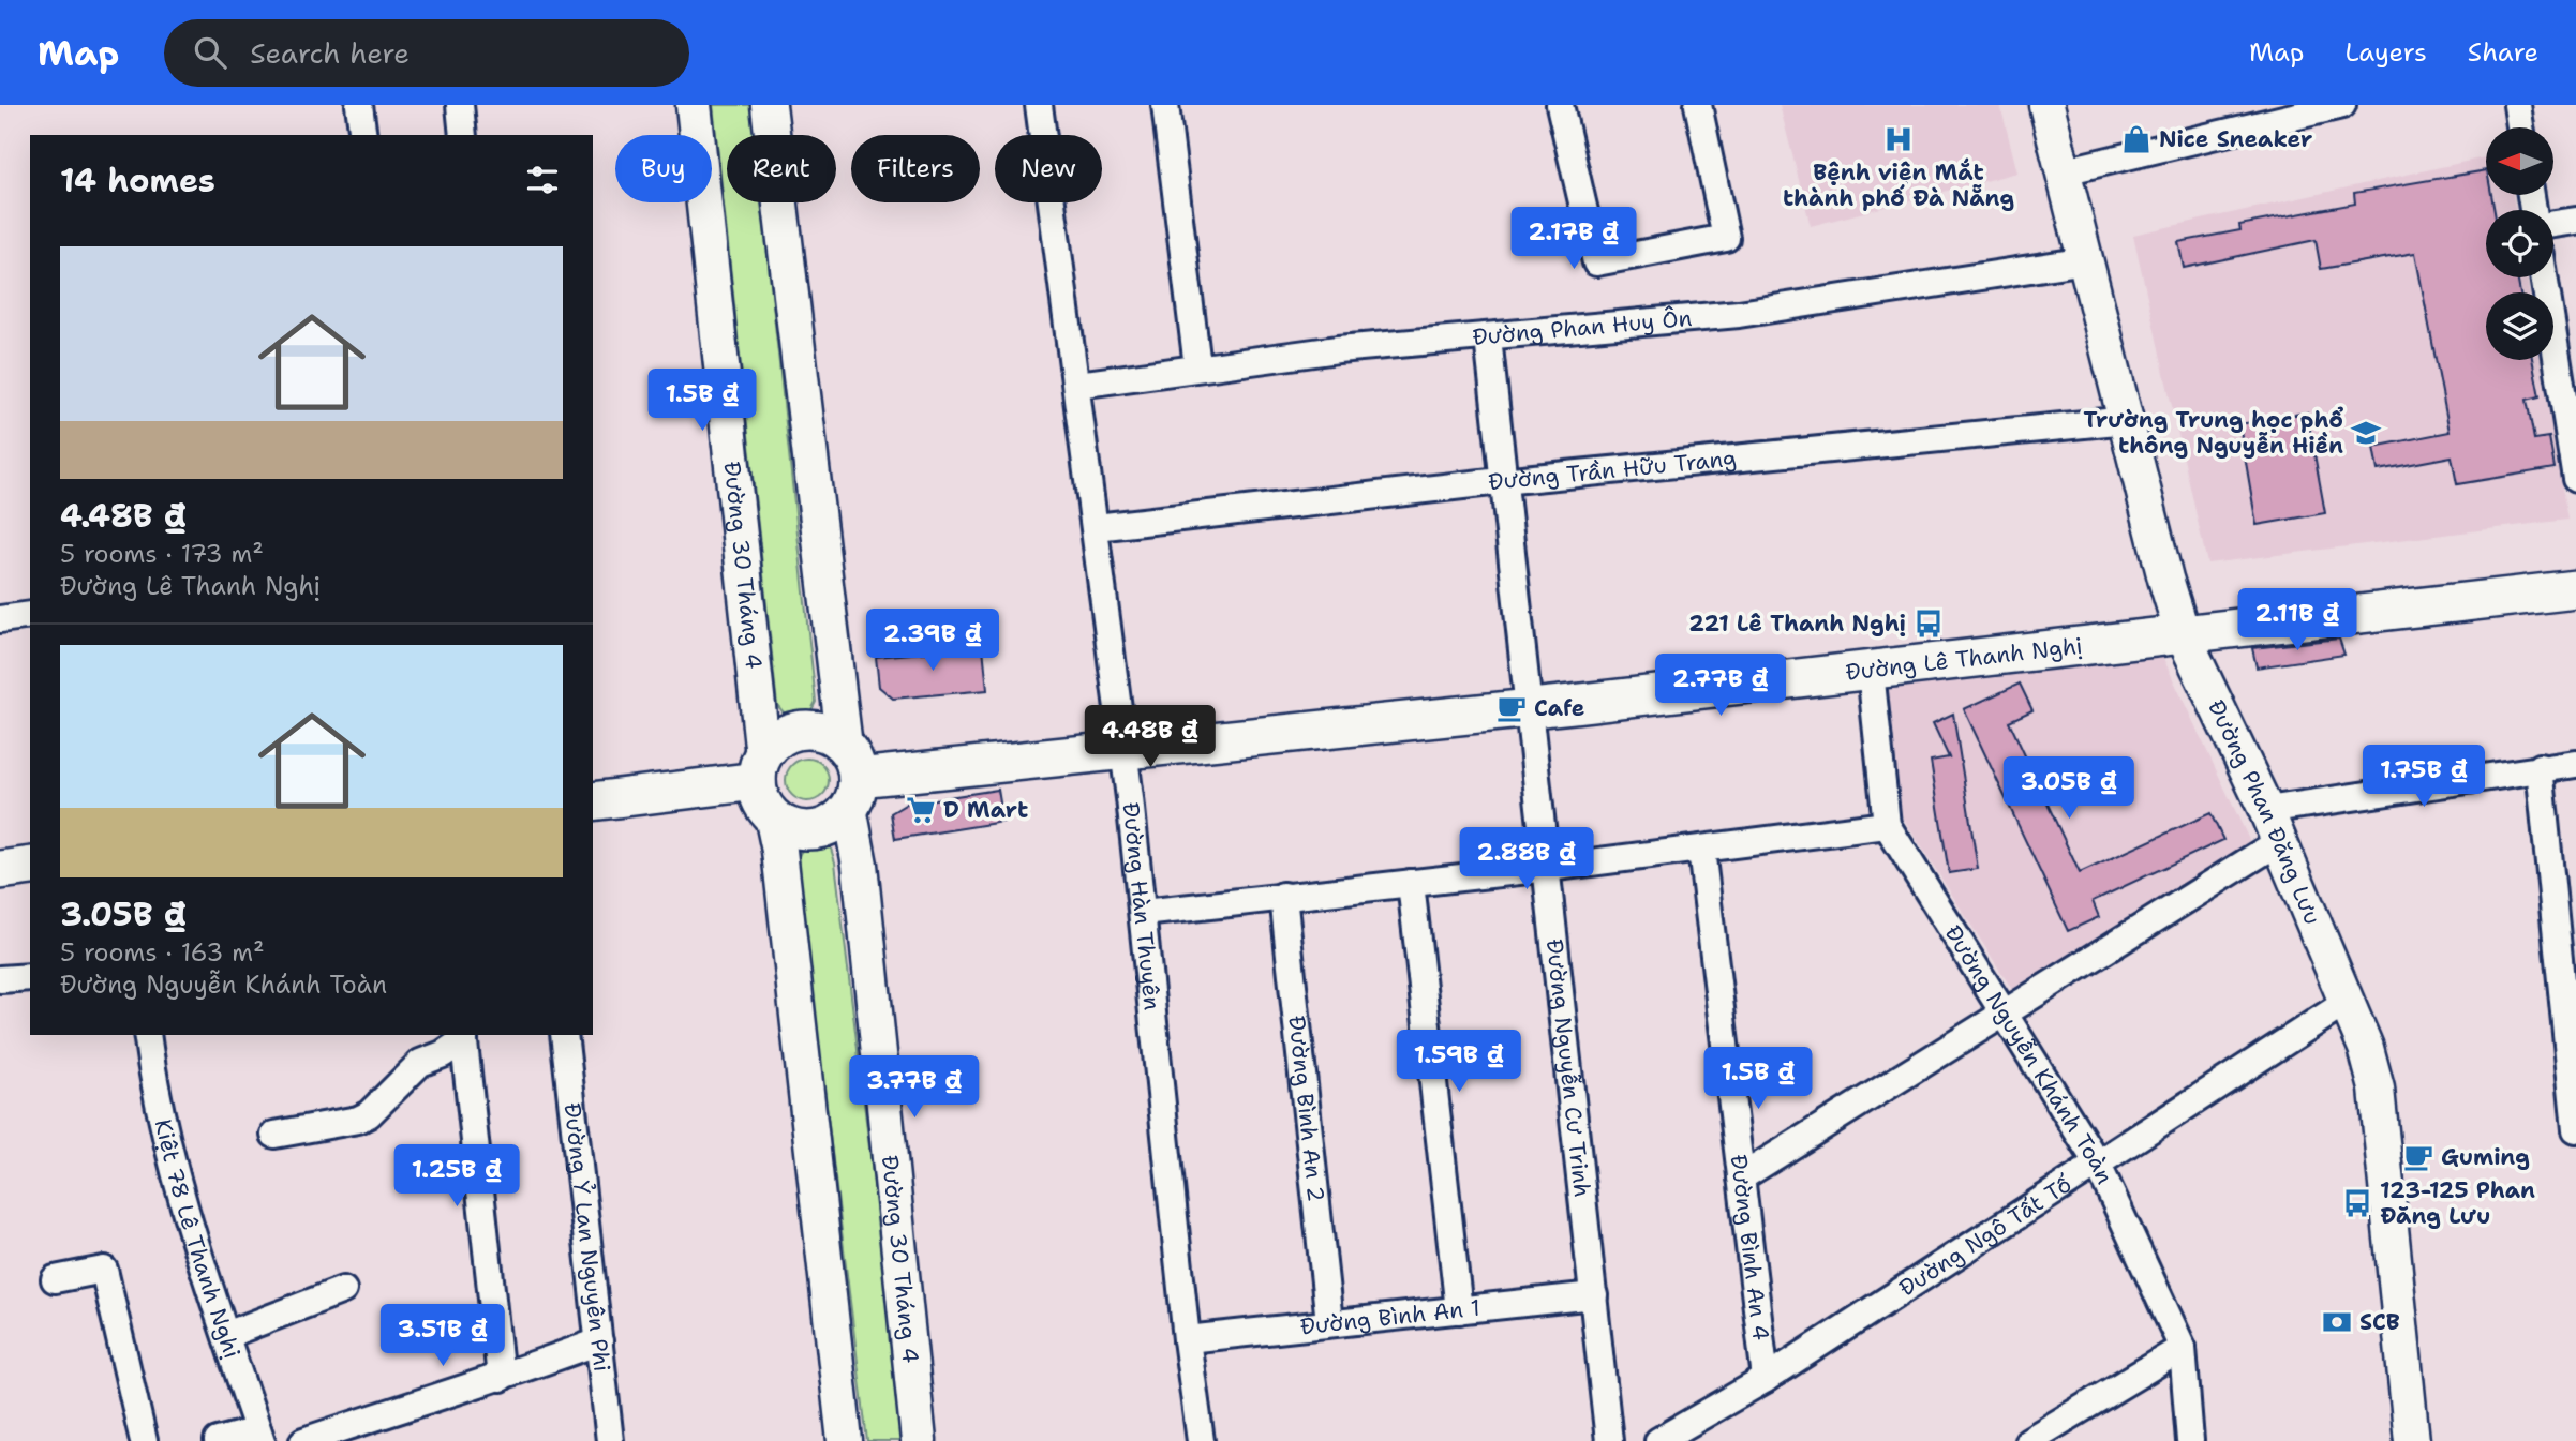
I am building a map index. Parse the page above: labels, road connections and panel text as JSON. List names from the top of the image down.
{
  "streets": {
    "main road": ["Đường Lê Thanh Nghị"],
    "street": [
      "Đường Phan Huy Ôn",
      "Đường Trần Hữu Trang",
      "Đường 30 Tháng 4",
      "Đường Phan Đăng Lưu",
      "Đường Hàn Thuyên",
      "Đường Nguyễn Khánh Toàn",
      "Đường Nguyễn Cư Trinh",
      "Đường Bình An 2",
      "Đường Ngô Tất Tố",
      "Đường Ỷ Lan Nguyên Phi",
      "Kiệt 78 Lê Thanh Nghị",
      "Đường Bình An 4",
      "Đường Bình An 1"
    ]
  },
  "crossings": [
    ["Đường Phan Huy Ôn", "Đường Phan Đăng Lưu"],
    ["Đường Phan Huy Ôn", "Đường Hàn Thuyên"],
    ["Đường Phan Huy Ôn", "Đường Nguyễn Cư Trinh"],
    ["Đường Trần Hữu Trang", "Đường Phan Đăng Lưu"],
    ["Đường Trần Hữu Trang", "Đường Hàn Thuyên"],
    ["Đường Trần Hữu Trang", "Đường Nguyễn Cư Trinh"],
    ["Đường 30 Tháng 4", "Đường Lê Thanh Nghị"],
    ["Đường Lê Thanh Nghị", "Đường Phan Đăng Lưu"],
    ["Đường Lê Thanh Nghị", "Đường Hàn Thuyên"],
    ["Đường Lê Thanh Nghị", "Đường Nguyễn Khánh Toàn"],
    ["Đường Lê Thanh Nghị", "Đường Nguyễn Cư Trinh"],
    ["Đường Phan Đăng Lưu", "Đường Ngô Tất Tố"],
    ["Đường Hàn Thuyên", "Đường Bình An 1"],
    ["Đường Nguyễn Khánh Toàn", "Đường Ngô Tất Tố"],
    ["Đường Nguyễn Cư Trinh", "Đường Bình An 1"],
    ["Đường Bình An 2", "Đường Bình An 1"],
    ["Đường Ngô Tất Tố", "Đường Bình An 4"]
  ],
  "places": {
    "hospital": ["Bệnh viện Mắt thành phố Đà Nẵng"],
    "shop": ["Nice Sneaker"],
    "school or university": ["Trường Trung học phổ thông Nguyễn Hiền"],
    "bus stop": ["221 Lê Thanh Nghị", "123-125 Phan Đăng Lưu"],
    "cafe": ["Cafe", "Guming"],
    "supermarket": ["D Mart"],
    "bank": ["SCB"]
  },
  "north": "left",
  "page": {
    "header": "Map",
    "search": "Search here",
    "nav": ["Map", "Layers", "Share"],
    "chip": [
      "Buy",
      "Rent",
      "Filters",
      "New"
    ],
    "heading": "14 homes",
    "price": [
      "2.17B ₫",
      "1.5B ₫",
      "2.11B ₫",
      "2.39B ₫",
      "2.77B ₫",
      "4.48B ₫",
      "1.75B ₫",
      "3.05B ₫",
      "2.88B ₫",
      "1.59B ₫",
      "1.5B ₫",
      "3.77B ₫",
      "1.25B ₫",
      "3.51B ₫"
    ],
    "list": [
      {
        "name": "4.48B ₫",
        "note": "5 rooms · 173 m² · Đường Lê Thanh Nghị"
      },
      {
        "name": "3.05B ₫",
        "note": "5 rooms · 163 m² · Đường Nguyễn Khánh Toàn"
      }
    ]
  }
}
